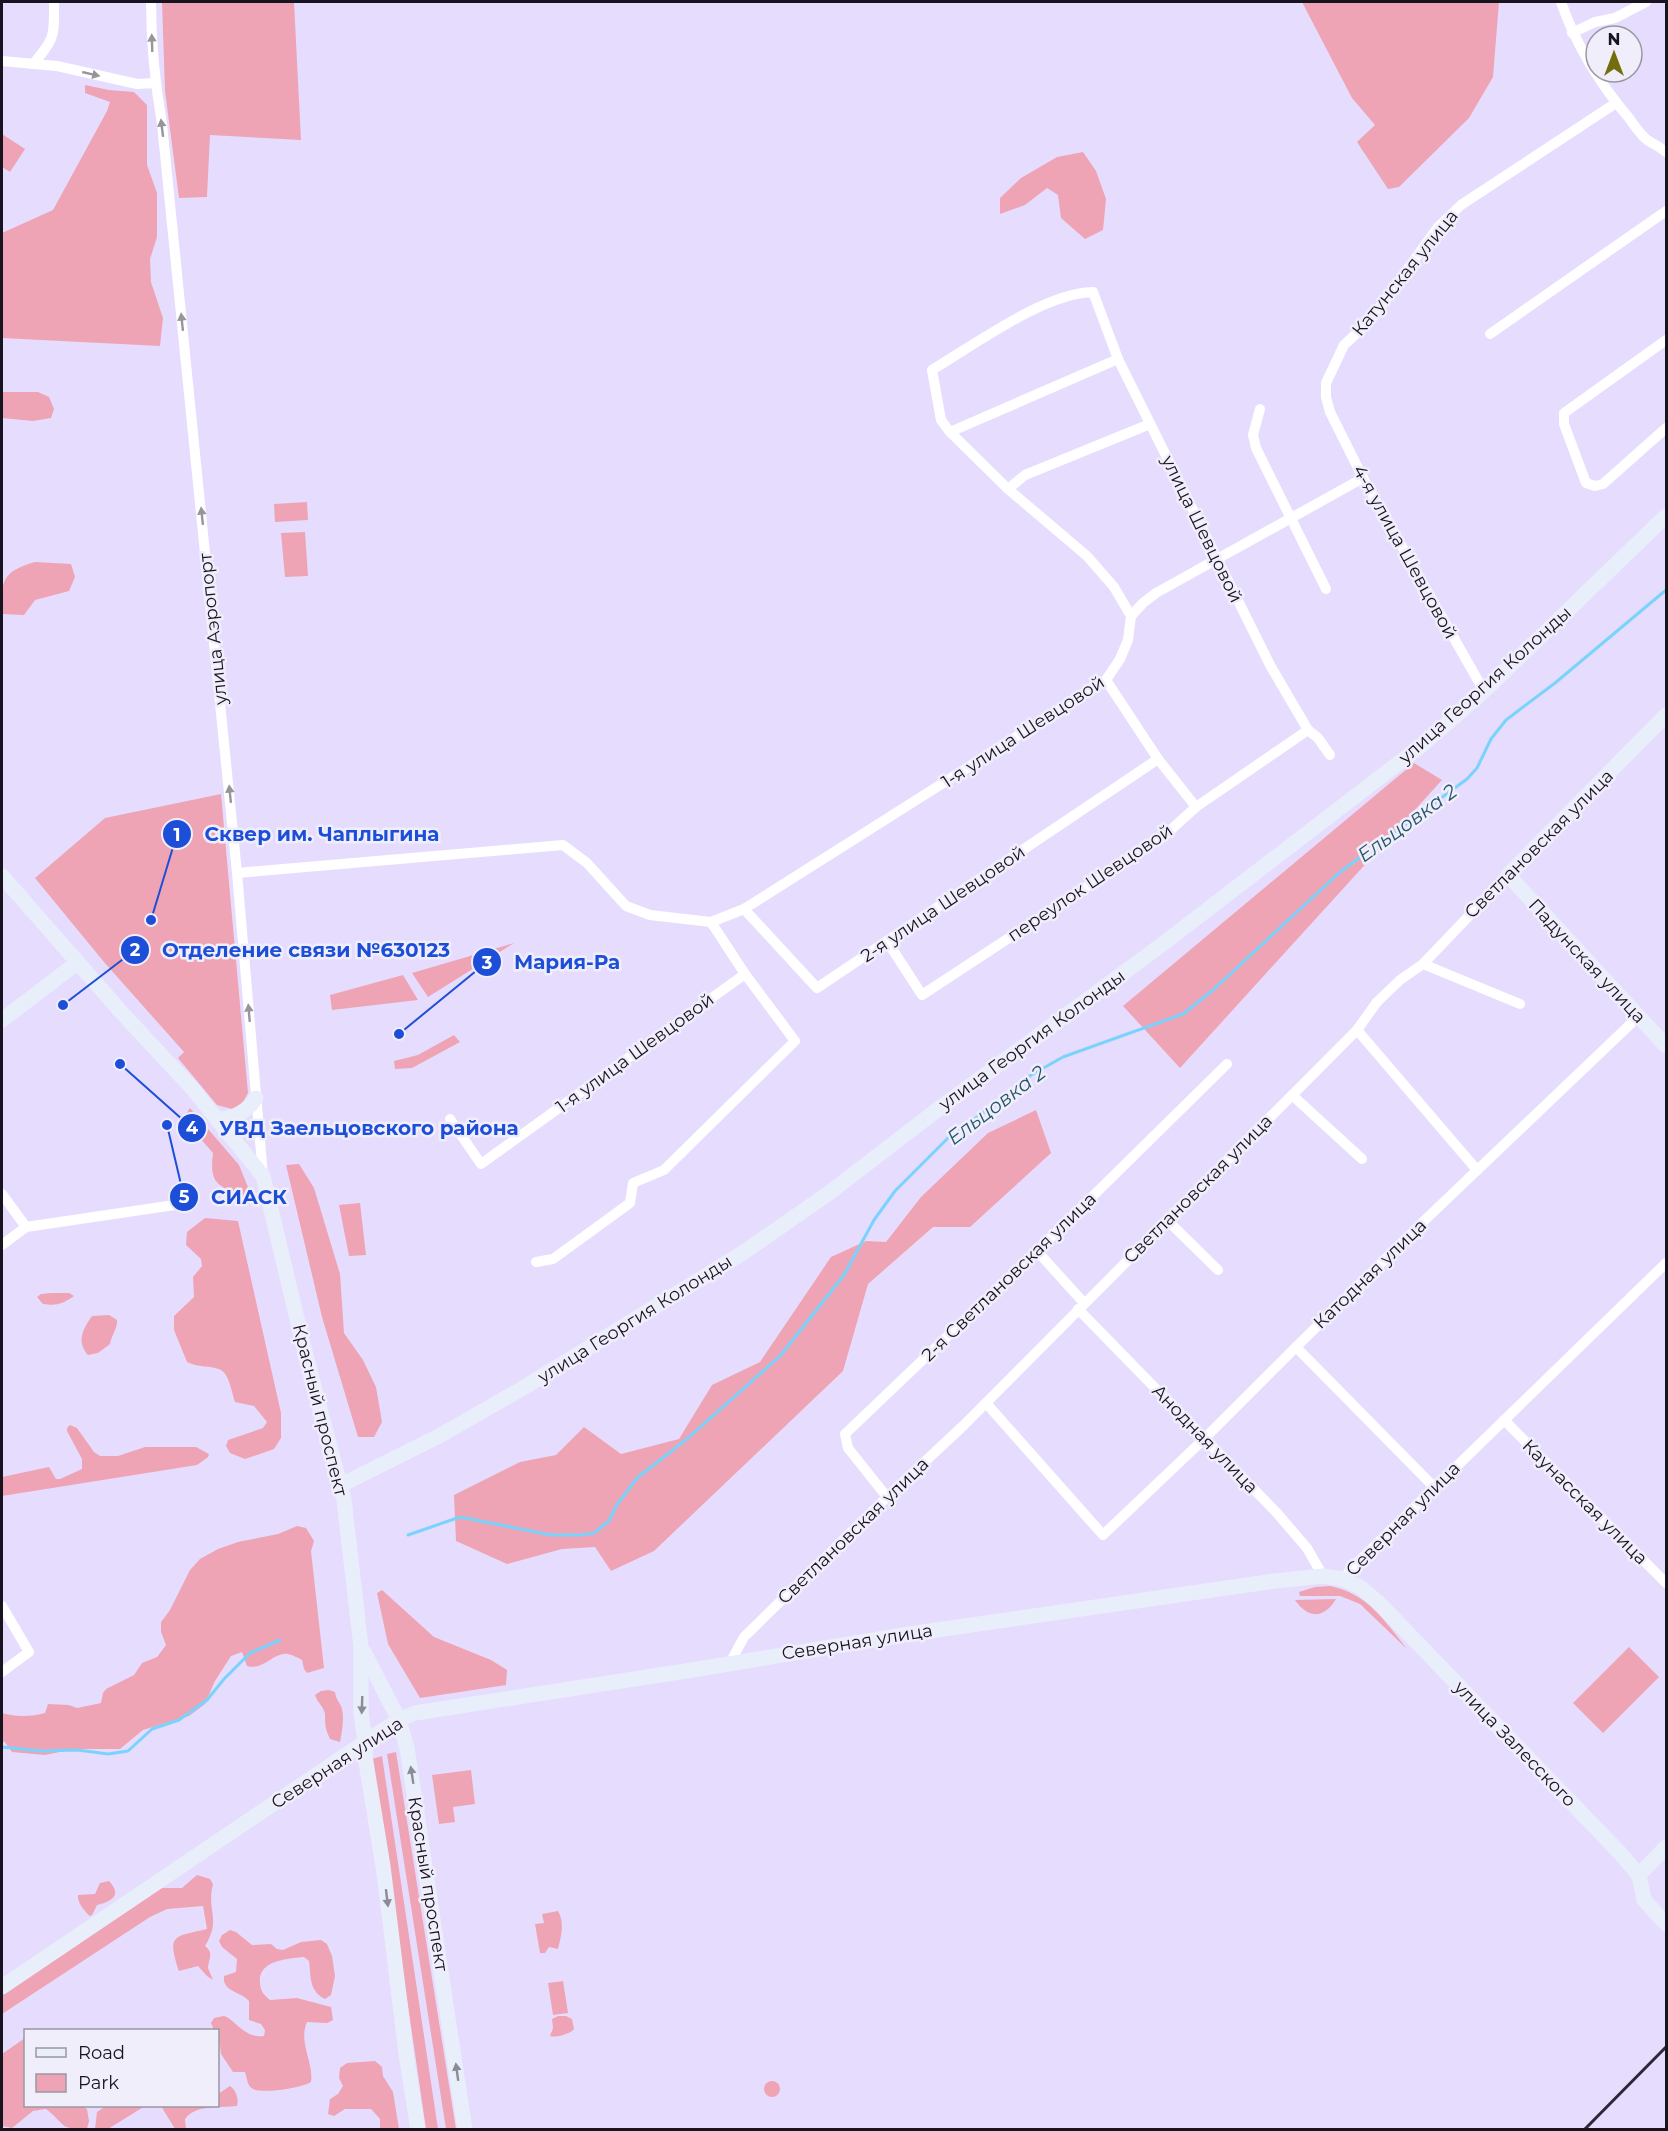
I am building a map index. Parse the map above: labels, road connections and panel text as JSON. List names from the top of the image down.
{
  "streets": {
    "main road": [
      "улица Георгия Колонды",
      "Светлановская улица",
      "Падунская улица",
      "Красный проспект",
      "Северная улица",
      "улица Залесского"
    ],
    "street": [
      "Катунская улица",
      "улица Шевцовой",
      "4-я улица Шевцовой",
      "улица Аэропорт",
      "1-я улица Шевцовой",
      "переулок Шевцовой",
      "2-я улица Шевцовой",
      "Катодная улица",
      "2-я Светлановская улица",
      "Анодная улица",
      "Каунасская улица"
    ]
  },
  "crossings": [
    ["Катунская улица", "4-я улица Шевцовой"],
    ["улица Шевцовой", "переулок Шевцовой"],
    ["4-я улица Шевцовой", "улица Георгия Колонды"],
    ["улица Аэропорт", "Красный проспект"],
    ["улица Георгия Колонды", "Красный проспект"],
    ["1-я улица Шевцовой", "2-я улица Шевцовой"],
    ["Светлановская улица", "Падунская улица"],
    ["Светлановская улица", "Катодная улица"],
    ["Светлановская улица", "2-я Светлановская улица"],
    ["Светлановская улица", "Анодная улица"],
    ["Светлановская улица", "Северная улица"],
    ["переулок Шевцовой", "2-я улица Шевцовой"],
    ["Падунская улица", "Катодная улица"],
    ["Катодная улица", "Анодная улица"],
    ["2-я Светлановская улица", "Анодная улица"],
    ["Красный проспект", "Северная улица"],
    ["Анодная улица", "Северная улица"],
    ["Каунасская улица", "Северная улица"],
    ["Северная улица", "улица Залесского"]
  ],
  "one_way": ["улица Аэропорт"],
  "water": ["Ельцовка 2"],
  "places": [
    "Сквер им. Чаплыгина",
    "Отделение связи №630123",
    "Мария-Ра",
    "УВД Заельцовского района",
    "СИАСК"
  ],
  "legend": ["Road", "Park"],
  "north": "top"
}
